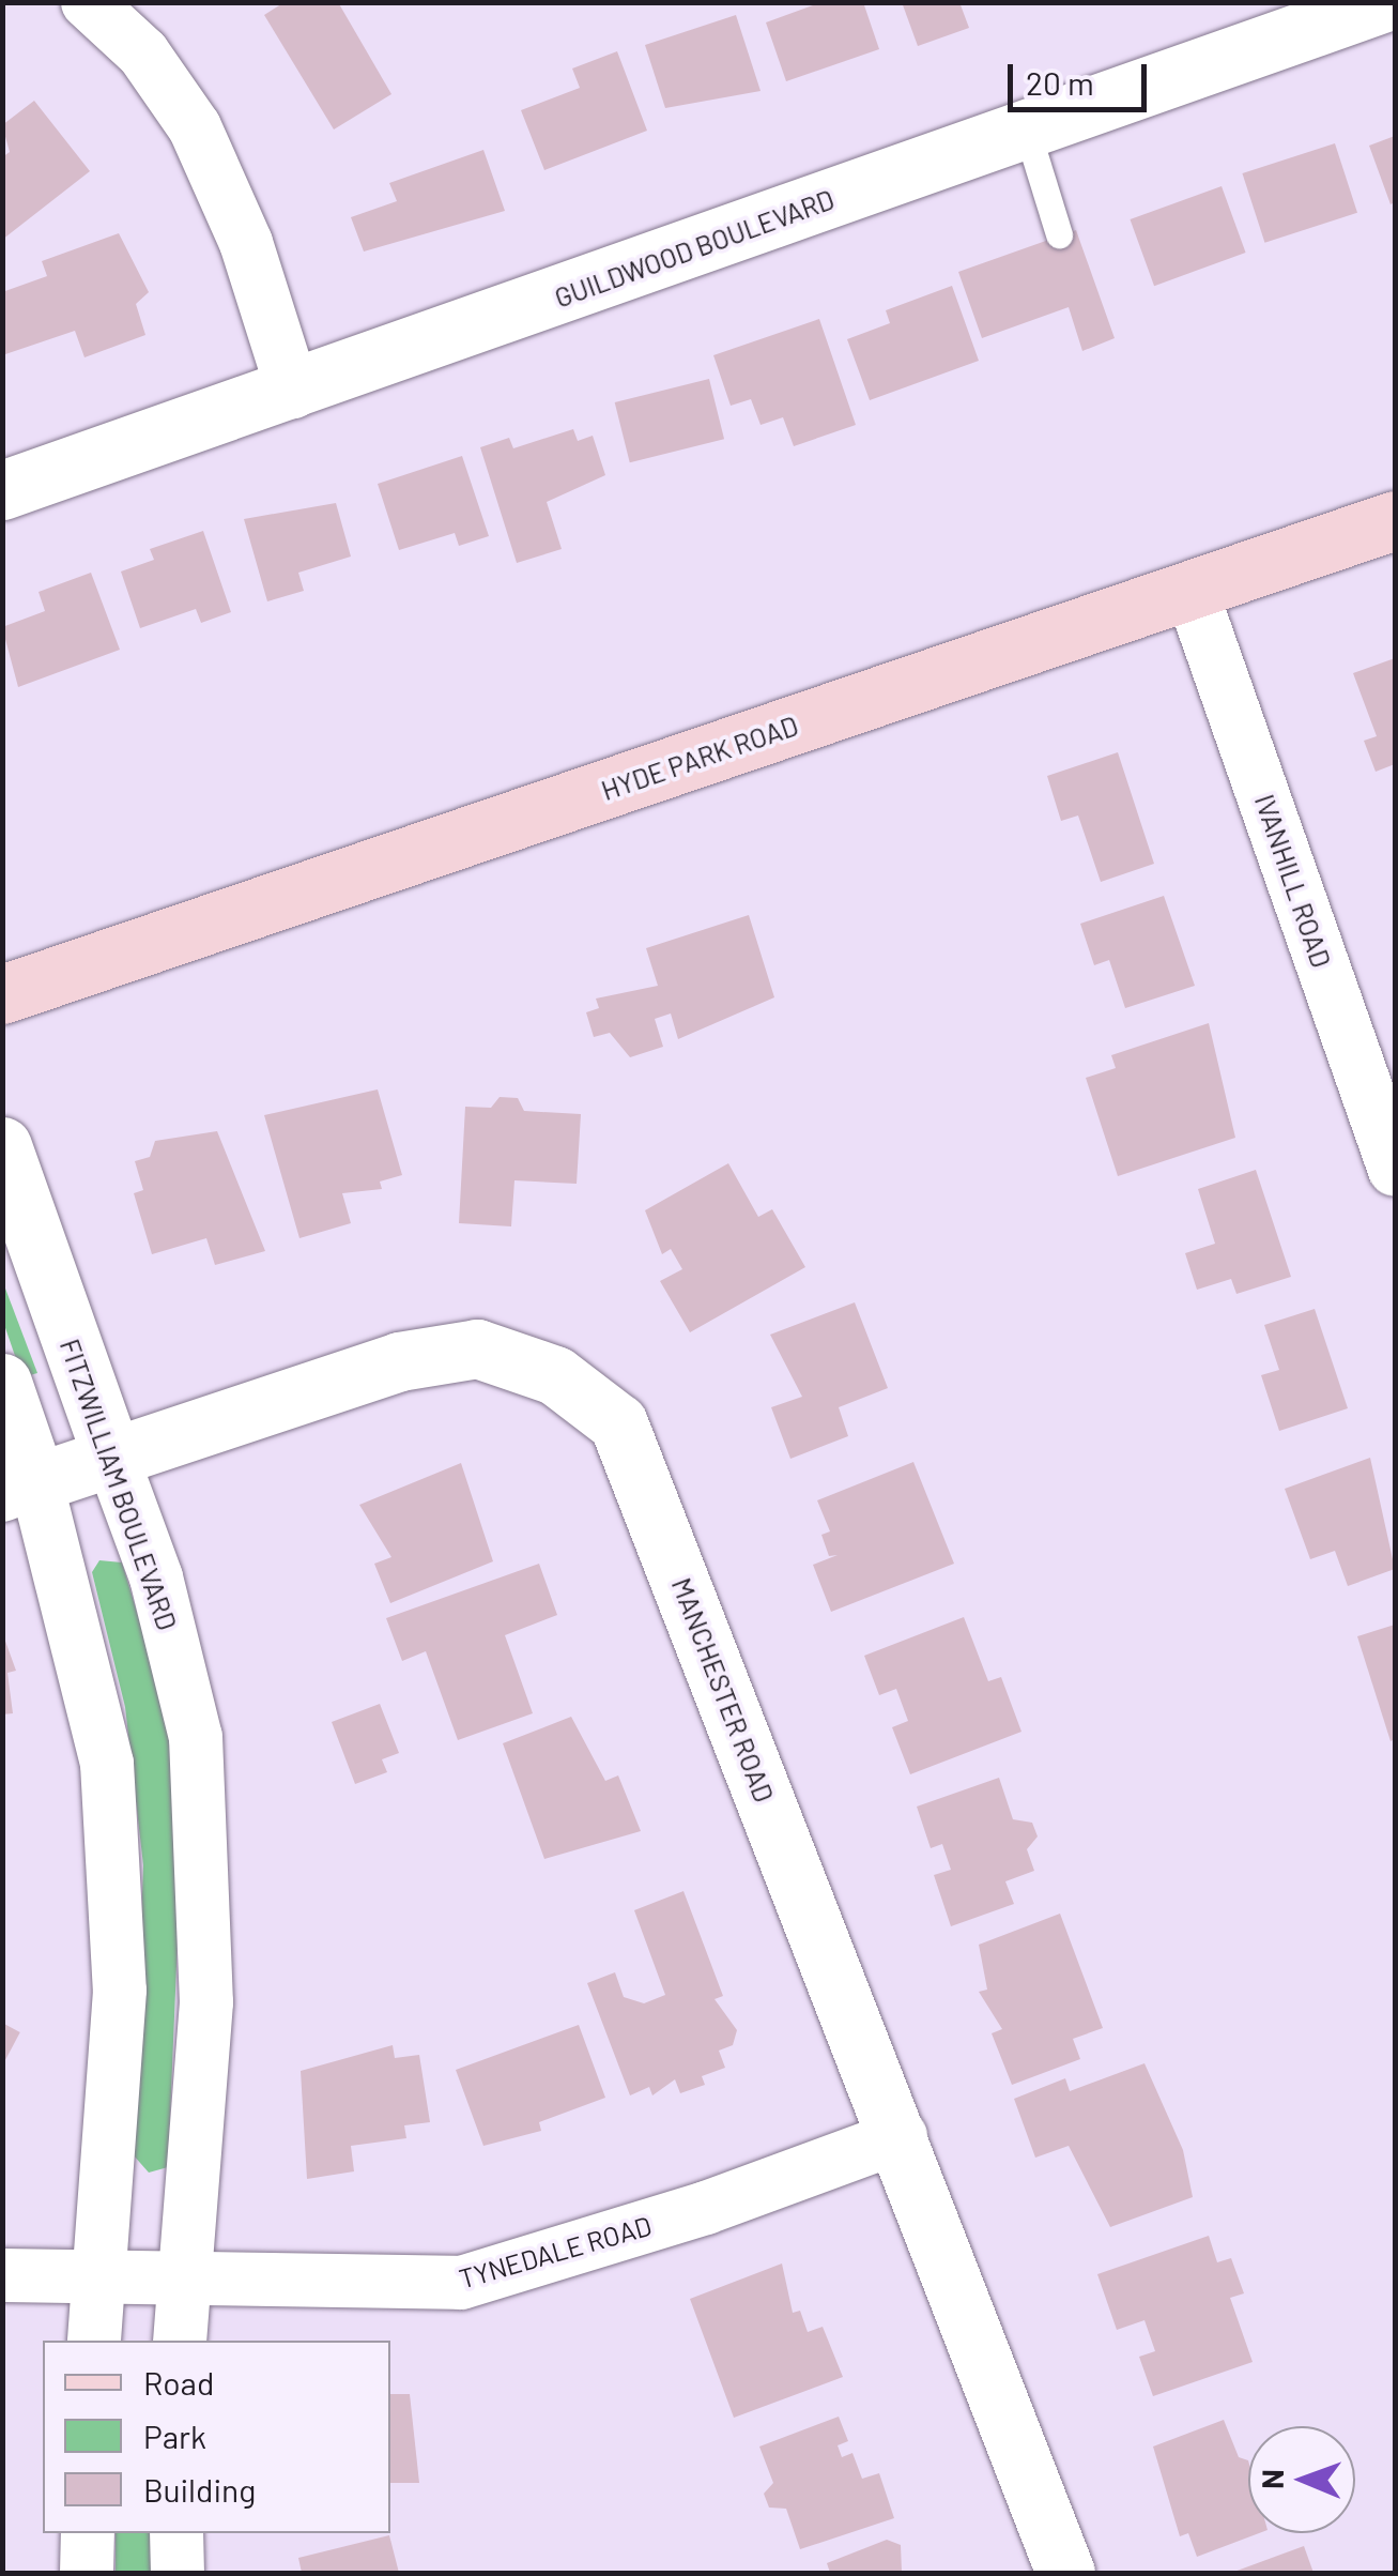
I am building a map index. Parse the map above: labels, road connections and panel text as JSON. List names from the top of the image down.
{
  "streets": {
    "main road": ["HYDE PARK ROAD"],
    "street": [
      "GUILDWOOD BOULEVARD",
      "IVANHILL ROAD",
      "FITZWILLIAM BOULEVARD",
      "MANCHESTER ROAD",
      "TYNEDALE ROAD"
    ]
  },
  "crossings": [
    ["HYDE PARK ROAD", "IVANHILL ROAD"],
    ["FITZWILLIAM BOULEVARD", "MANCHESTER ROAD"],
    ["FITZWILLIAM BOULEVARD", "TYNEDALE ROAD"],
    ["MANCHESTER ROAD", "TYNEDALE ROAD"]
  ],
  "legend": ["Road", "Park", "Building"],
  "scale_bar": "20 m",
  "north": "left"
}
